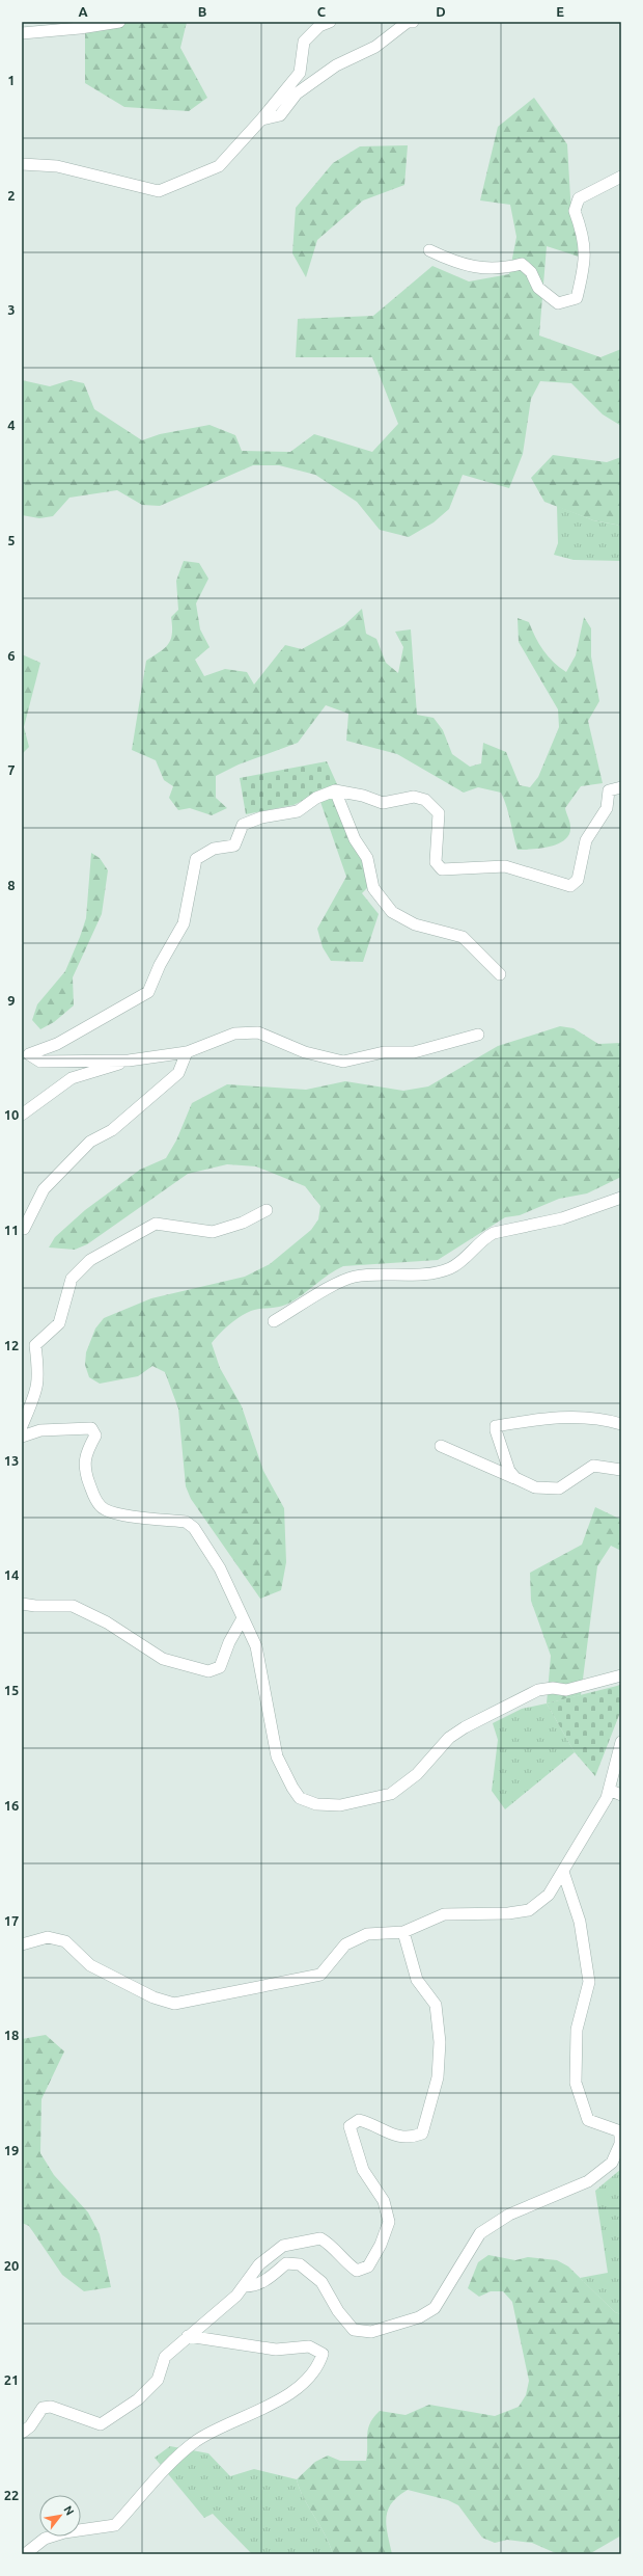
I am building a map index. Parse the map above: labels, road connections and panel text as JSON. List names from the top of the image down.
{
  "north": "top right",
  "grid": {
    "columns": [
      "A",
      "B",
      "C",
      "D",
      "E"
    ],
    "rows": [
      "1",
      "2",
      "3",
      "4",
      "5",
      "6",
      "7",
      "8",
      "9",
      "10",
      "11",
      "12",
      "13",
      "14",
      "15",
      "16",
      "17",
      "18",
      "19",
      "20",
      "21",
      "22"
    ]
  }
}
